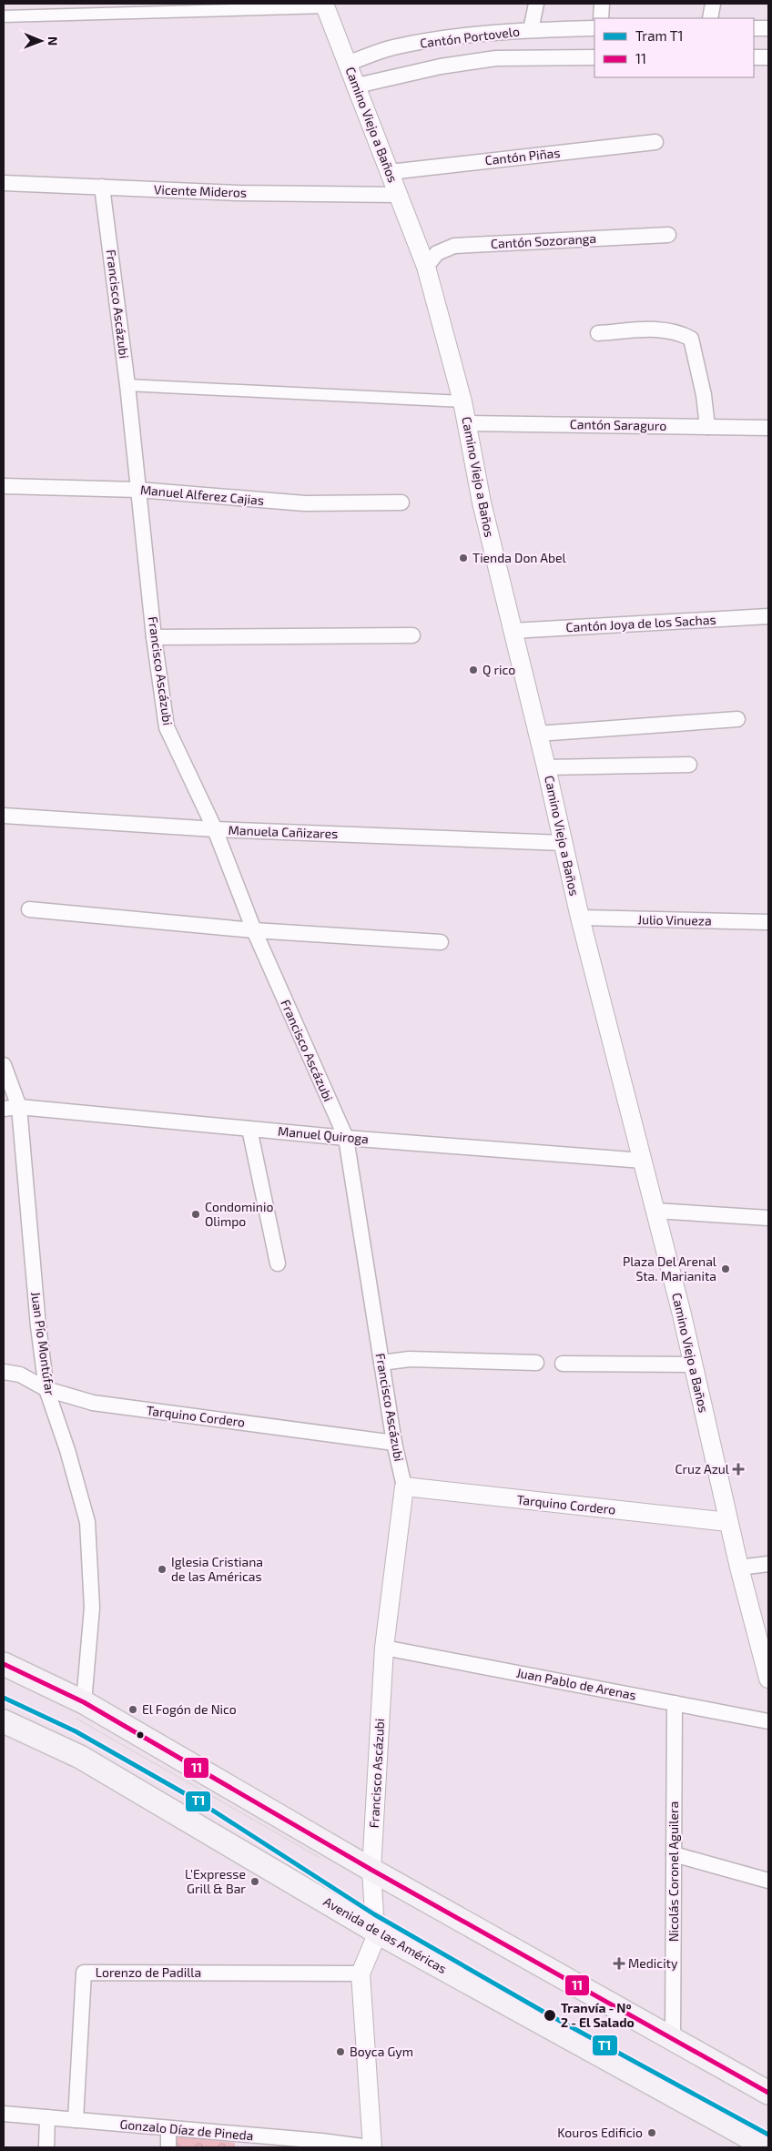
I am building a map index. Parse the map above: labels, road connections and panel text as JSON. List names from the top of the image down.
{
  "streets": {
    "main road": ["Avenida de las Américas"],
    "street": [
      "Cantón Portovelo",
      "Camino Viejo a Baños",
      "Cantón Piñas",
      "Vicente Mideros",
      "Cantón Sozoranga",
      "Francisco Ascázubi",
      "Cantón Saraguro",
      "Manuel Alferez Cajias",
      "Cantón Joya de los Sachas",
      "Manuela Cañizares",
      "Julio Vinueza",
      "Manuel Quiroga",
      "Juan Pío Montúfar",
      "Tarquino Cordero",
      "Juan Pablo de Arenas",
      "Nicolás Coronel Aguilera",
      "Lorenzo de Padilla",
      "Gonzalo Díaz de Pineda"
    ]
  },
  "crossings": [
    ["Cantón Portovelo", "Camino Viejo a Baños"],
    ["Camino Viejo a Baños", "Cantón Piñas"],
    ["Camino Viejo a Baños", "Vicente Mideros"],
    ["Camino Viejo a Baños", "Cantón Sozoranga"],
    ["Camino Viejo a Baños", "Cantón Saraguro"],
    ["Camino Viejo a Baños", "Cantón Joya de los Sachas"],
    ["Camino Viejo a Baños", "Manuela Cañizares"],
    ["Camino Viejo a Baños", "Julio Vinueza"],
    ["Camino Viejo a Baños", "Manuel Quiroga"],
    ["Camino Viejo a Baños", "Tarquino Cordero"],
    ["Vicente Mideros", "Francisco Ascázubi"],
    ["Francisco Ascázubi", "Manuel Alferez Cajias"],
    ["Francisco Ascázubi", "Manuela Cañizares"],
    ["Francisco Ascázubi", "Manuel Quiroga"],
    ["Francisco Ascázubi", "Tarquino Cordero"],
    ["Francisco Ascázubi", "Juan Pablo de Arenas"],
    ["Francisco Ascázubi", "Avenida de las Américas"],
    ["Manuel Quiroga", "Juan Pío Montúfar"],
    ["Juan Pío Montúfar", "Tarquino Cordero"],
    ["Juan Pablo de Arenas", "Nicolás Coronel Aguilera"],
    ["Lorenzo de Padilla", "Gonzalo Díaz de Pineda"]
  ],
  "places": {
    "other": [
      "Tienda Don Abel",
      "Q rico",
      "Condominio Olimpo",
      "Plaza Del Arenal Sta. Marianita",
      "Iglesia Cristiana de las Américas",
      "El Fogón de Nico",
      "L'Expresse Grill & Bar",
      "Tranvía - Nº 2 - El Salado",
      "Boyca Gym",
      "Kouros Edificio"
    ],
    "health": ["Cruz Azul", "Medicity"]
  },
  "lines": ["transit line 11", "tram line T1"],
  "legend": ["Tram T1", "11"],
  "north": "right"
}
